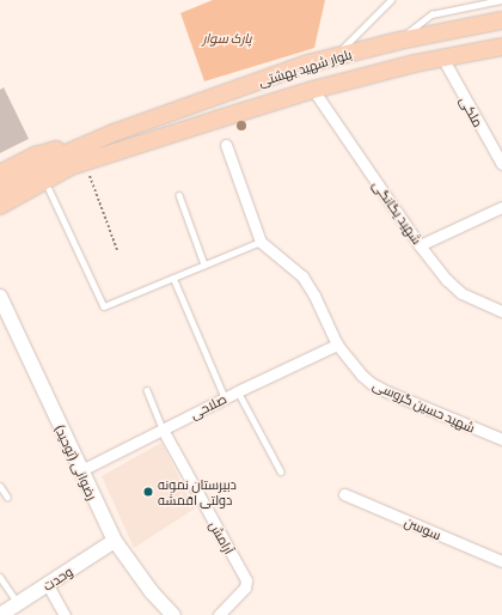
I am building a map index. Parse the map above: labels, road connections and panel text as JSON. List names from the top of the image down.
{
  "streets": {
    "main road": ["بلوار شهید بهشتی"],
    "street": [
      "ملکی",
      "شهید یگانگی",
      "صلاحی",
      "شهید حسین گروسی",
      "رضوانی (توحید)",
      "سوسن",
      "آرامش",
      "وحدت"
    ]
  },
  "crossings": [
    ["بلوار شهید بهشتی", "ملکی"],
    ["بلوار شهید بهشتی", "شهید یگانگی"],
    ["صلاحی", "شهید حسین گروسی"],
    ["صلاحی", "رضوانی (توحید)"],
    ["صلاحی", "آرامش"],
    ["رضوانی (توحید)", "وحدت"]
  ],
  "parks": ["پارک سوار"],
  "places": ["دبیرستان نمونه دولتی اقمشه"]
}
